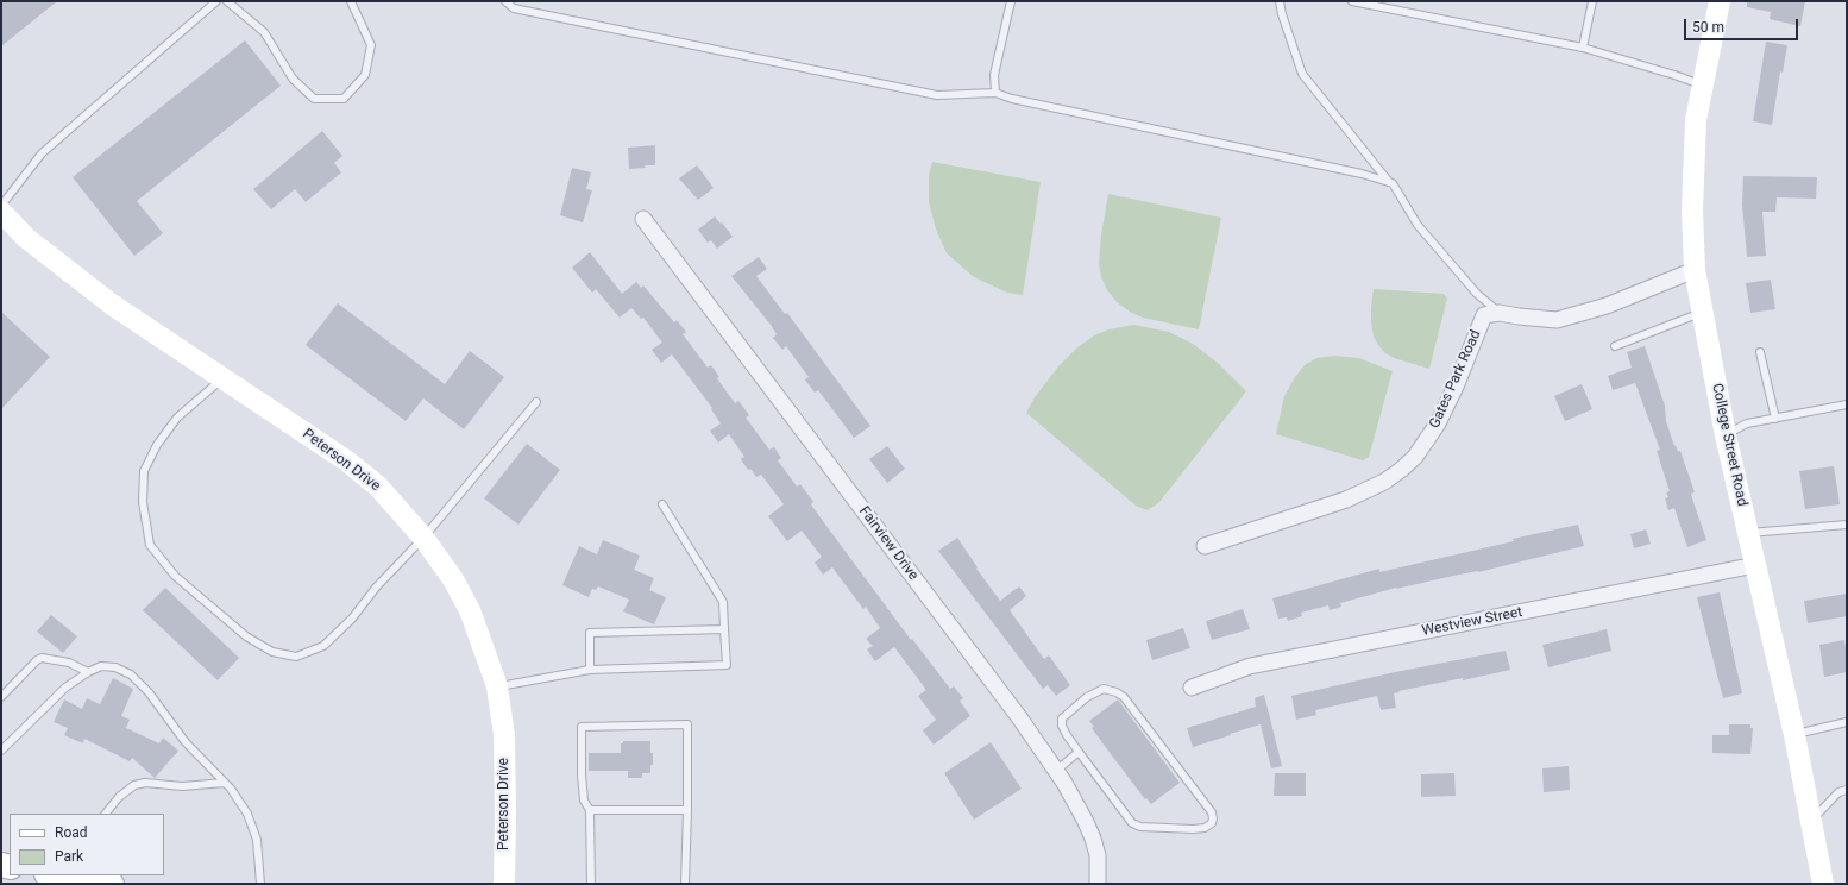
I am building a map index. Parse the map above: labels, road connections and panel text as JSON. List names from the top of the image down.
{
  "streets": {
    "street": [
      "Gates Park Road",
      "College Street Road",
      "Peterson Drive",
      "Fairview Drive",
      "Westview Street"
    ]
  },
  "crossings": [
    ["College Street Road", "Westview Street"]
  ],
  "legend": ["Road", "Park"],
  "scale_bar": "50 m"
}
